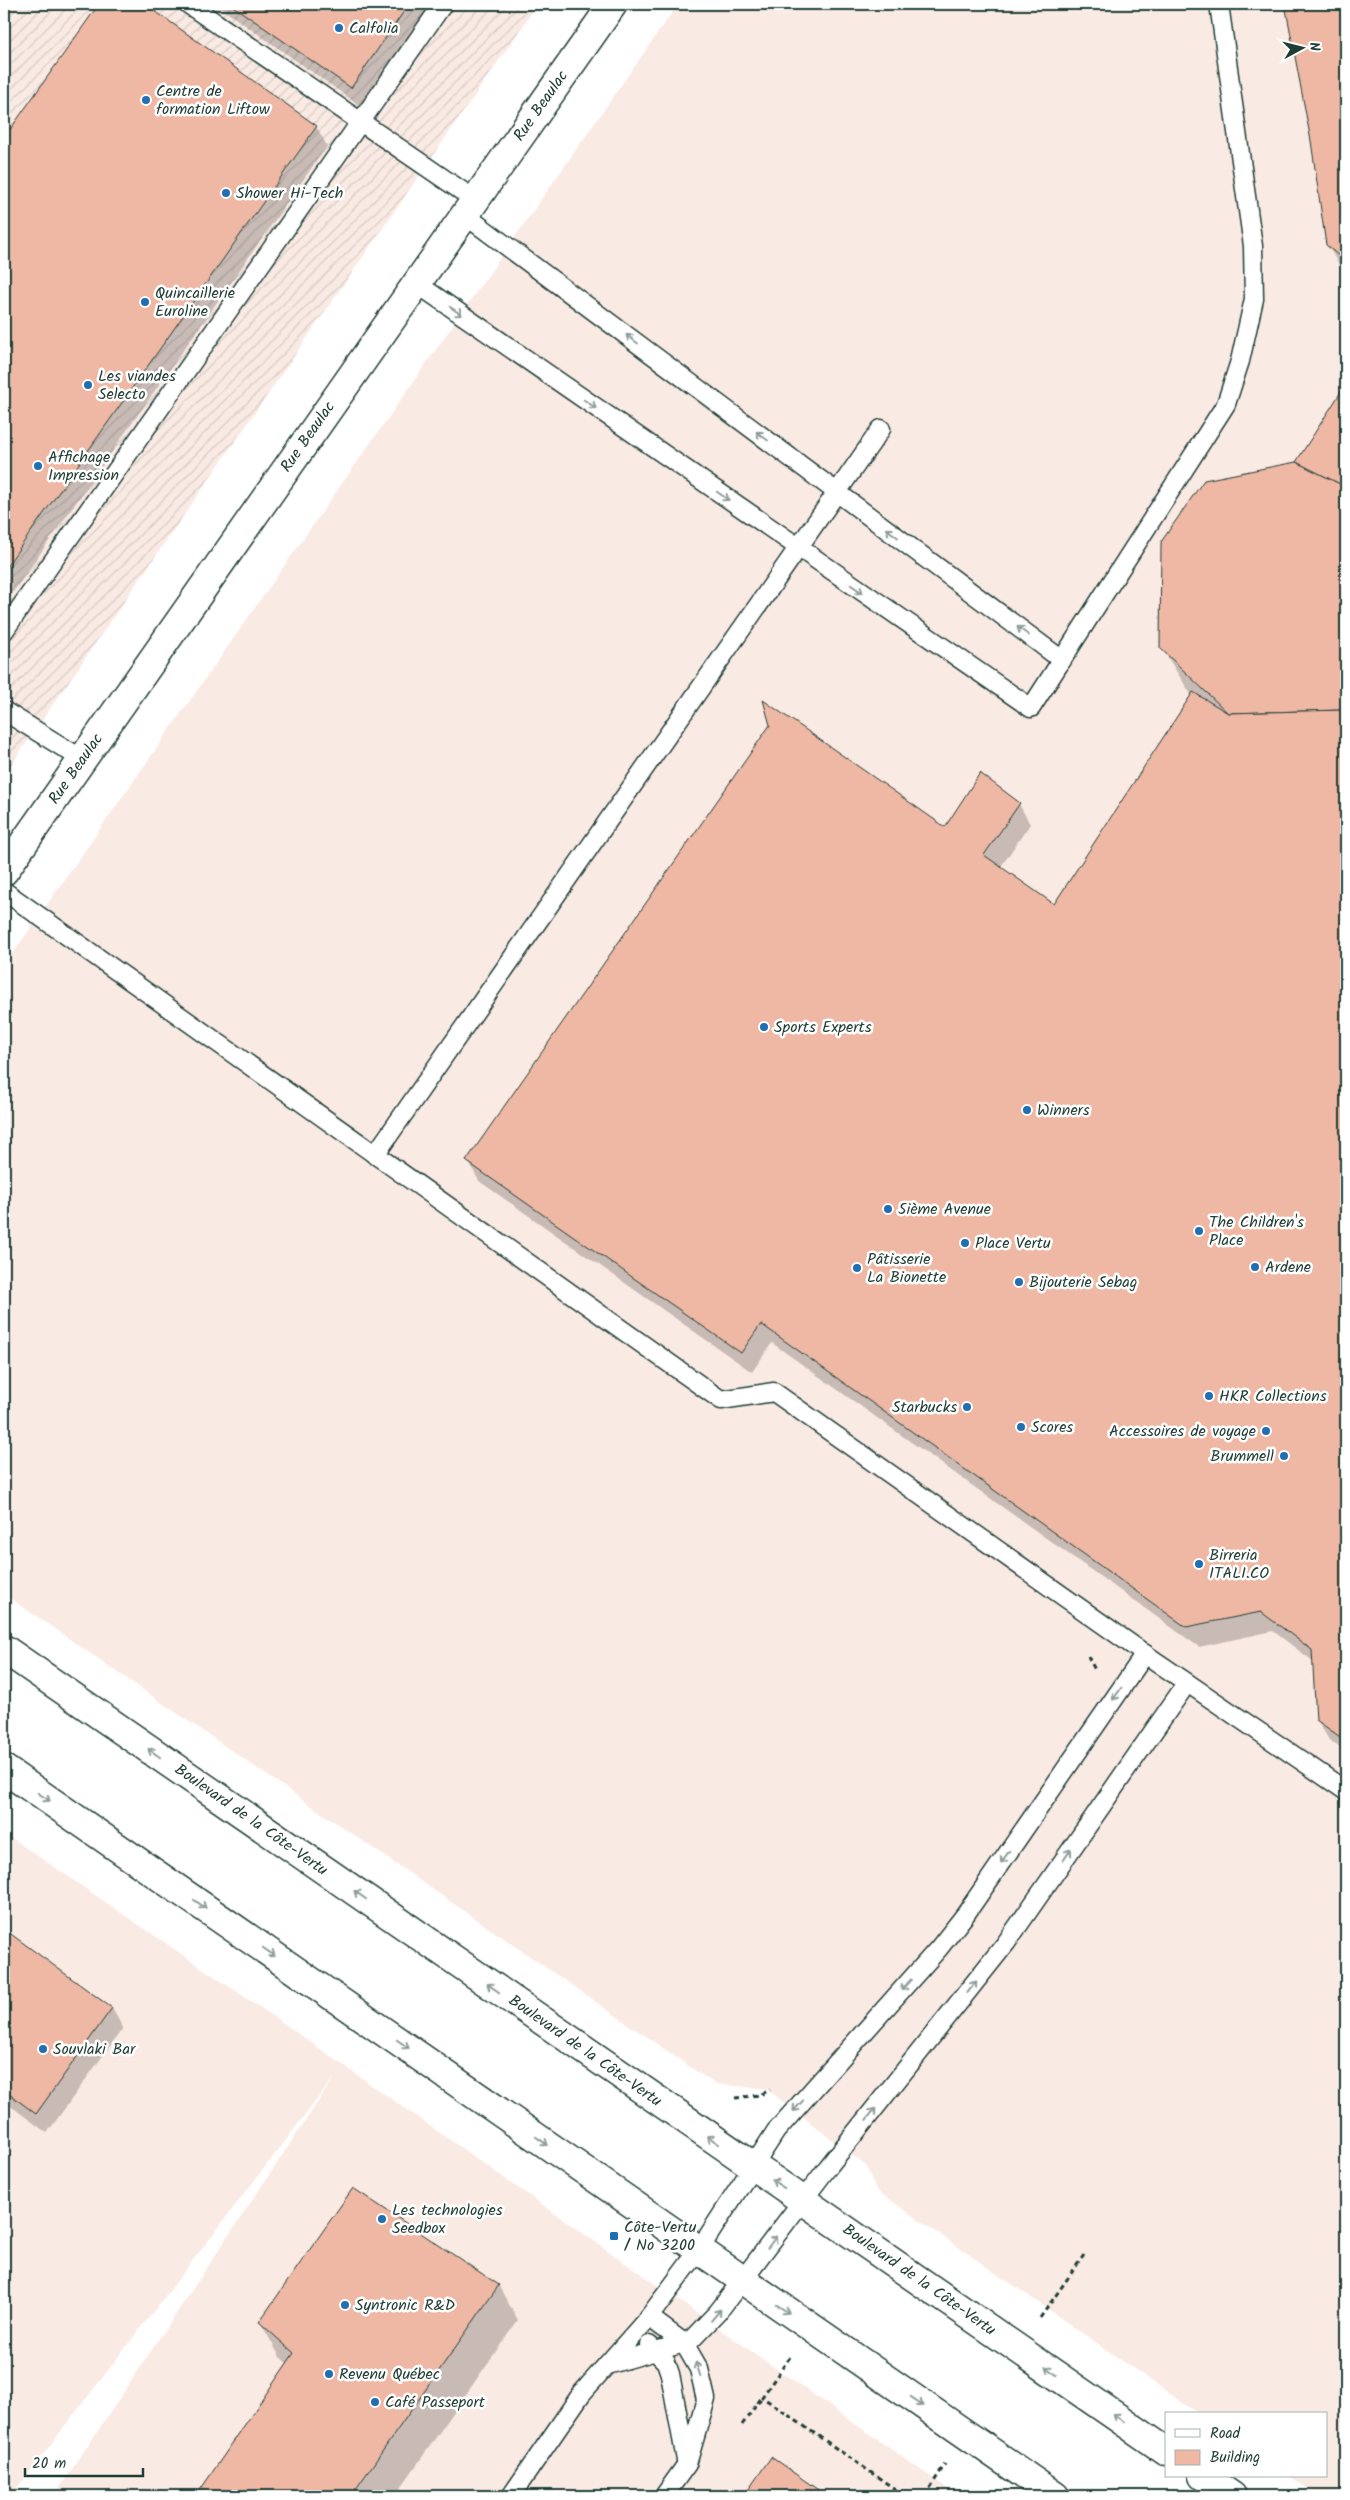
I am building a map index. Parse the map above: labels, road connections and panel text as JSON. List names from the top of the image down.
{
  "streets": {
    "main road": ["Rue Beaulac", "Boulevard de la Côte-Vertu"]
  },
  "places": {
    "other": [
      "Calfolia",
      "Centre de formation Liftow",
      "Shower Hi-Tech",
      "Quincaillerie Euroline",
      "Les viandes Selecto",
      "Affichage Impression",
      "Sports Experts",
      "Winners",
      "5ième Avenue",
      "The Children's Place",
      "Place Vertu",
      "Ardene",
      "Pâtisserie La Bionette",
      "Bijouterie Sebag",
      "HKR Collections",
      "Starbucks",
      "Scores",
      "Accessoires de voyage",
      "Brummell",
      "Birreria ITALI.CO",
      "Souvlaki Bar",
      "Les technologies Seedbox",
      "Syntronic R&D",
      "Revenu Québec",
      "Café Passeport"
    ],
    "transit": ["Côte-Vertu / No 3200"]
  },
  "legend": ["Road", "Building"],
  "scale_bar": "20 m",
  "north": "right"
}
